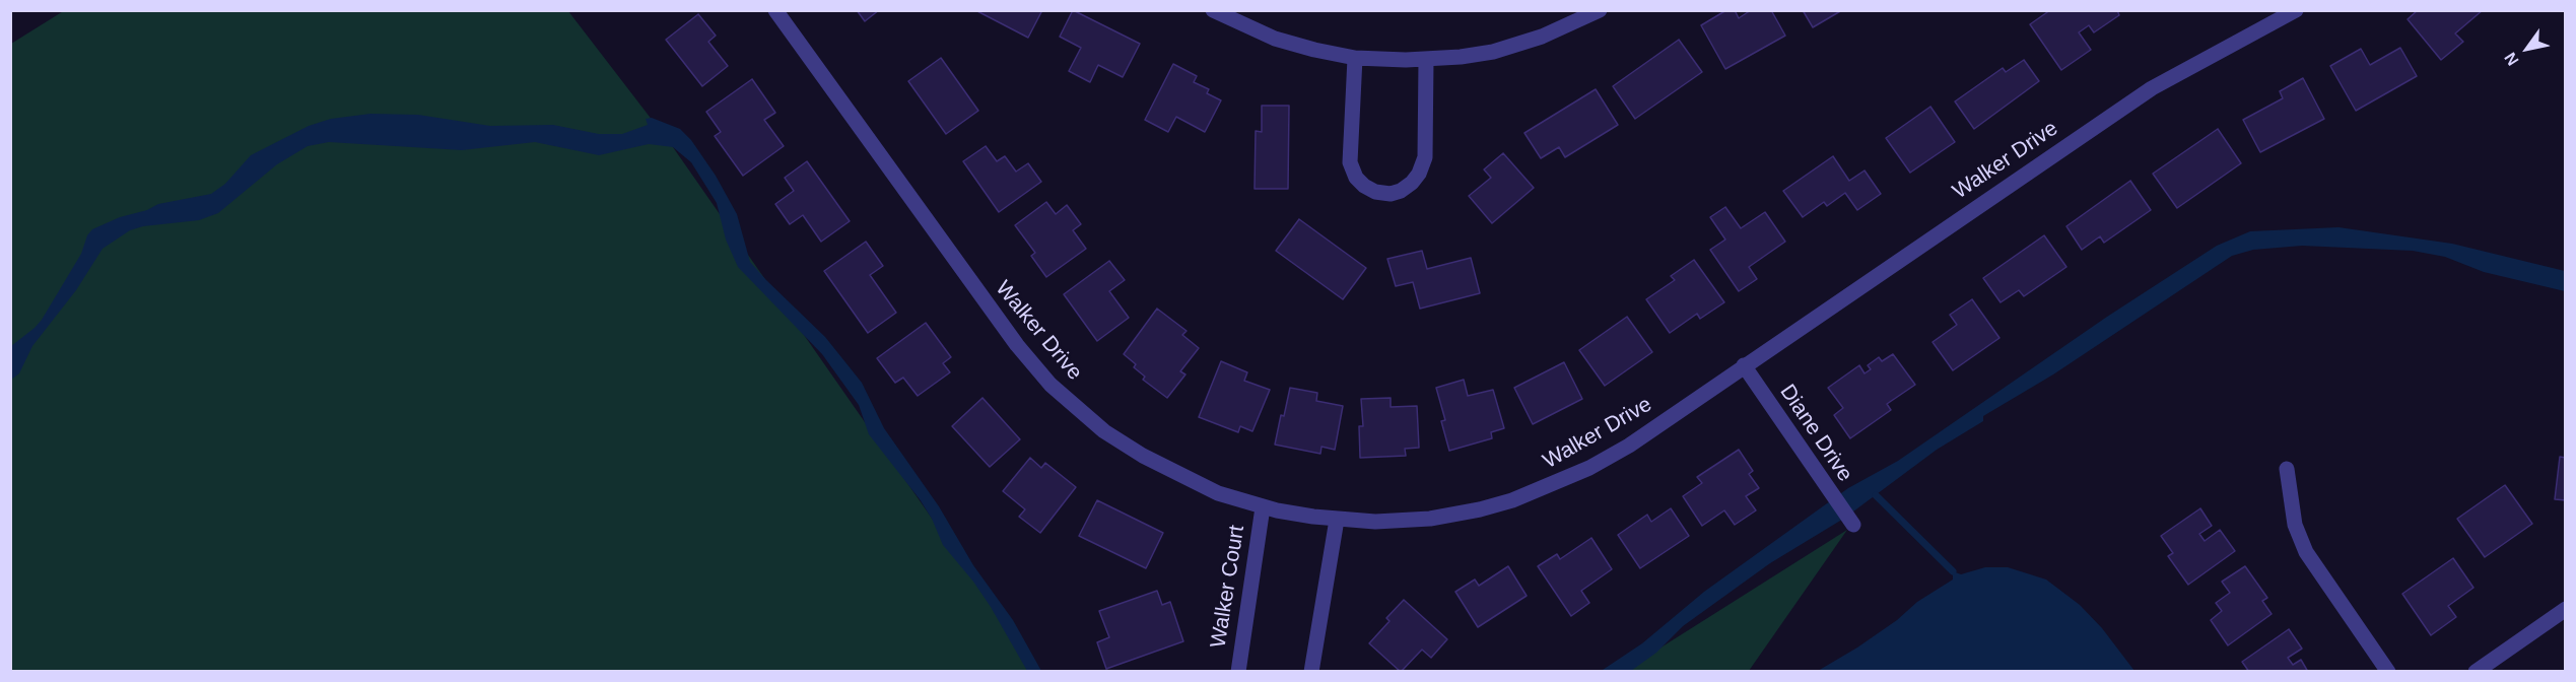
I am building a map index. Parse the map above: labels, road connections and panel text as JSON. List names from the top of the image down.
{
  "streets": {
    "street": ["Walker Drive", "Diane Drive", "Walker Court"]
  },
  "crossings": [
    ["Walker Drive", "Diane Drive"],
    ["Walker Drive", "Walker Court"]
  ],
  "north": "bottom left"
}
